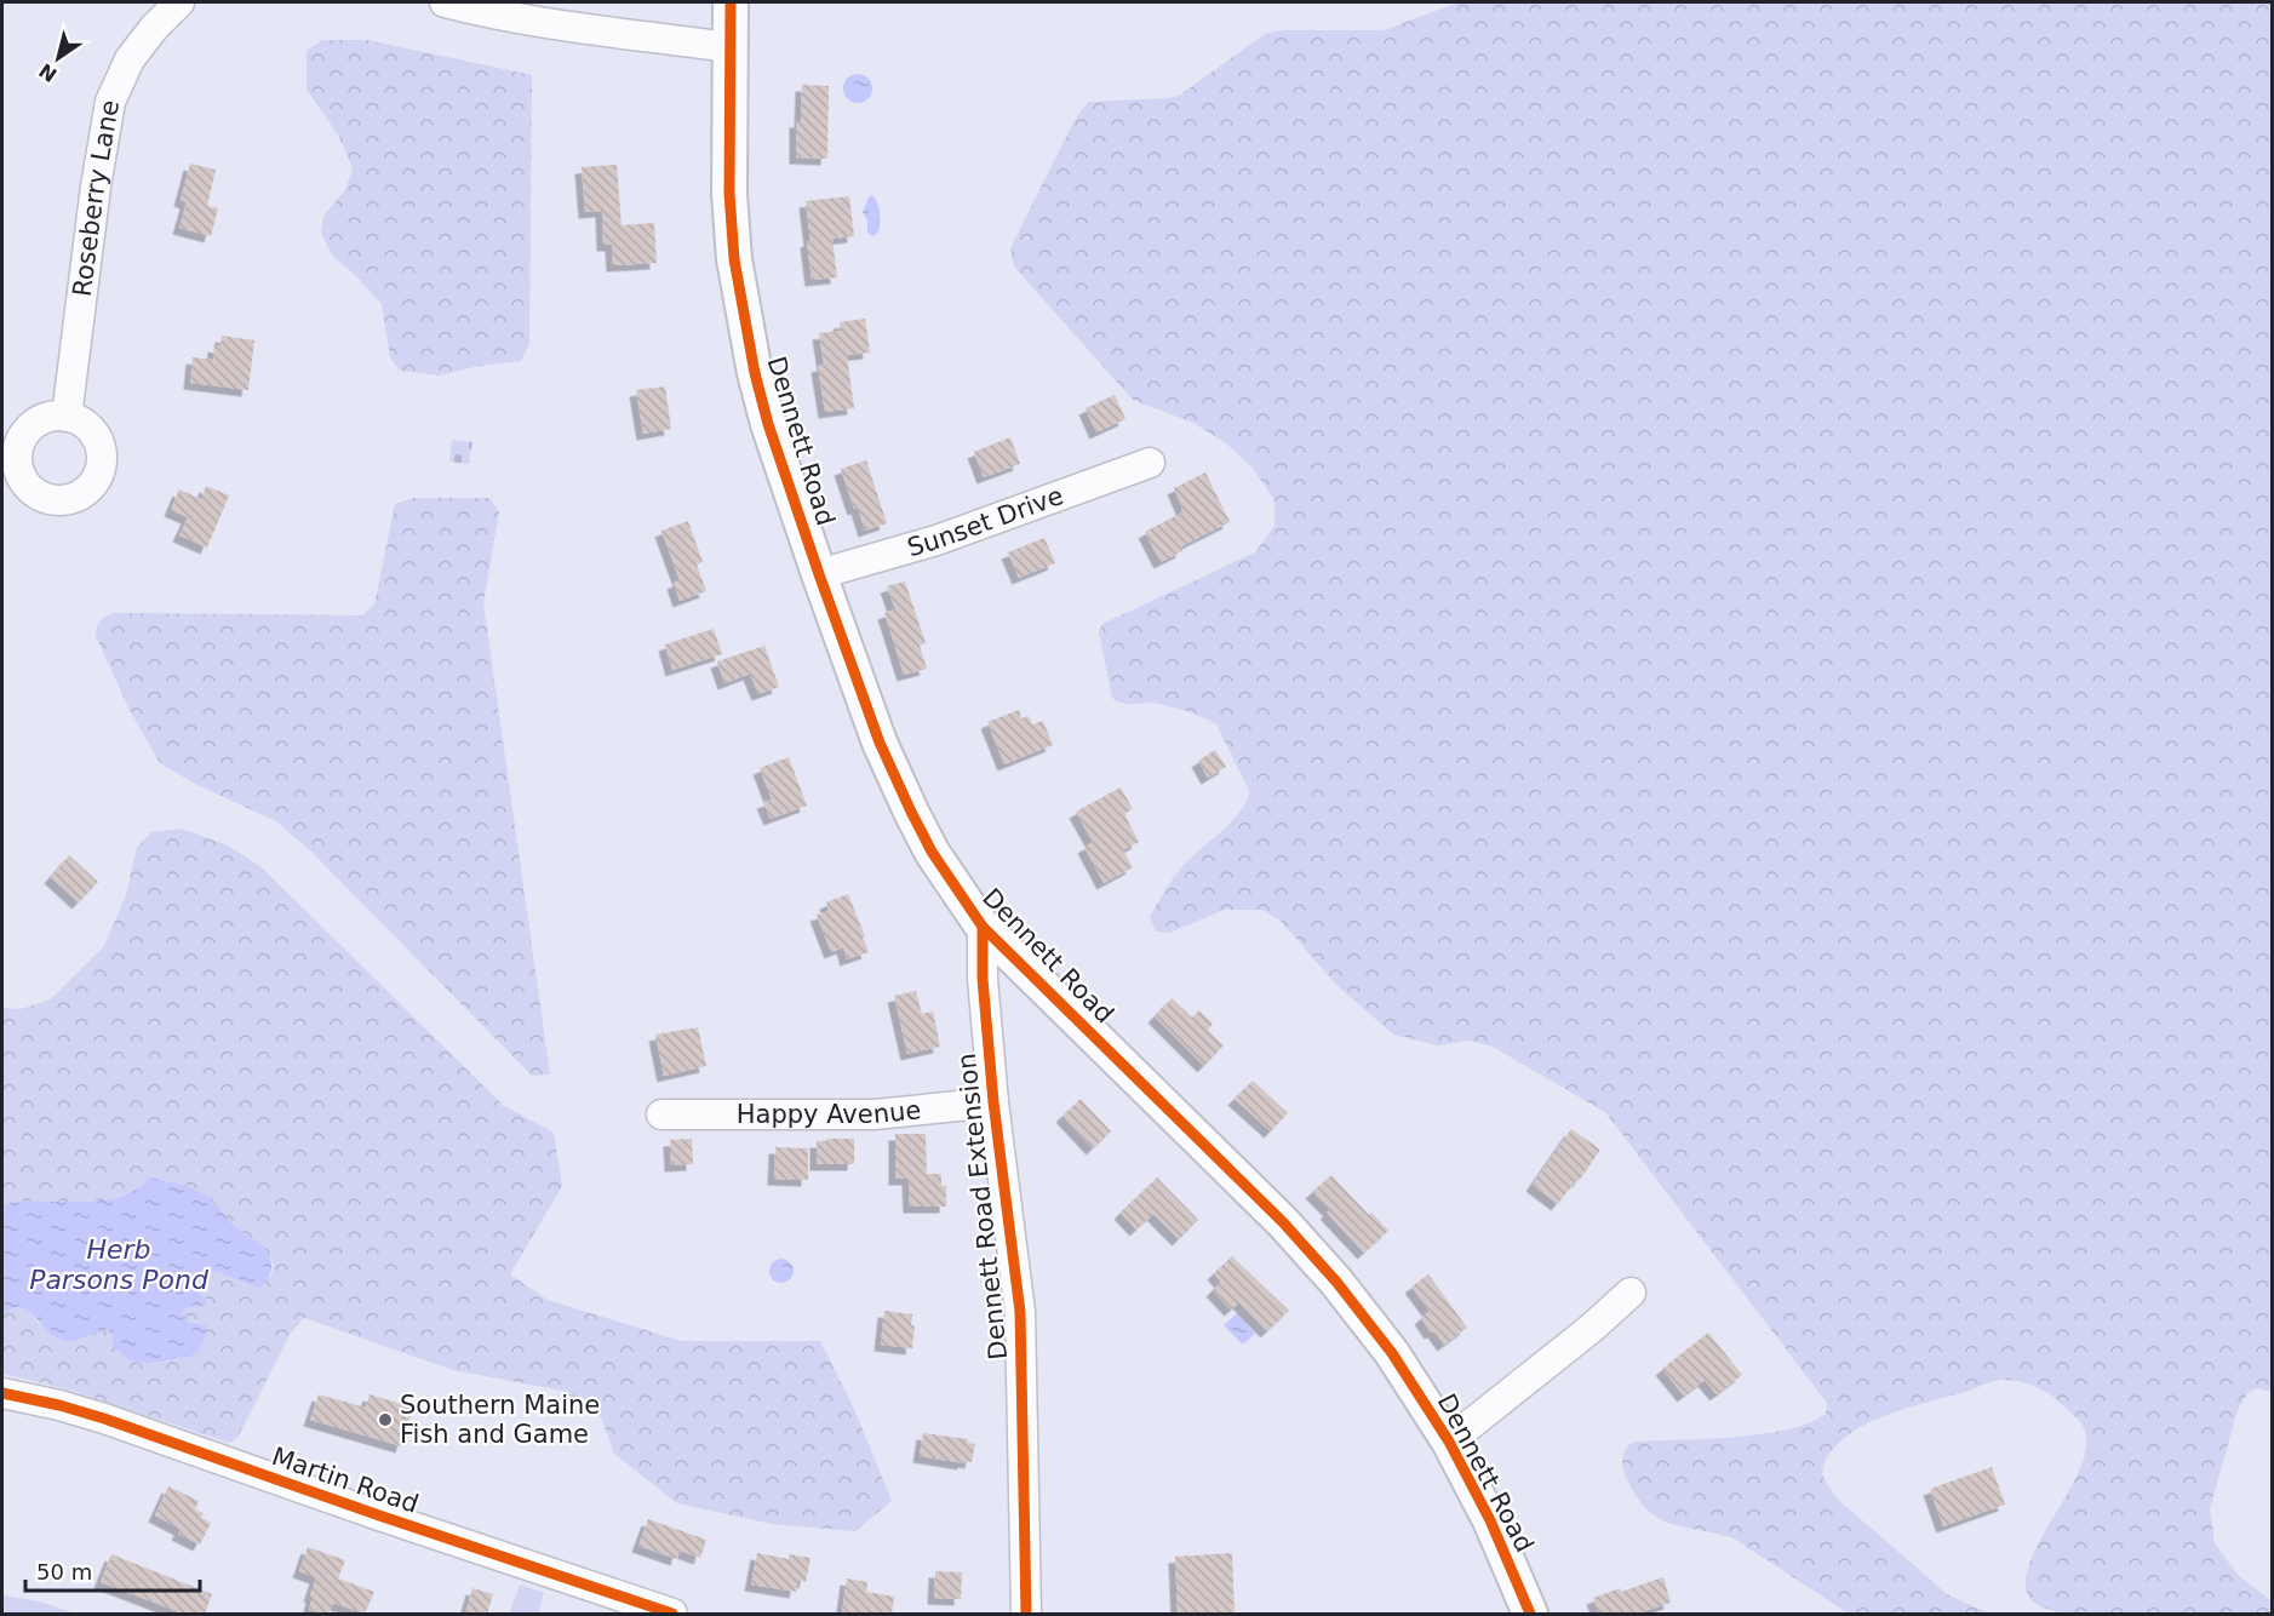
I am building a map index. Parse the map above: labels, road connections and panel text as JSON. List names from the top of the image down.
{
  "streets": {
    "street": [
      "Roseberry Lane",
      "Dennett Road",
      "Sunset Drive",
      "Happy Avenue",
      "Dennett Road Extension",
      "Martin Road"
    ]
  },
  "crossings": [
    ["Dennett Road", "Sunset Drive"],
    ["Dennett Road", "Dennett Road Extension"],
    ["Happy Avenue", "Dennett Road Extension"]
  ],
  "water": ["Herb Parsons Pond"],
  "places": ["Southern Maine Fish and Game"],
  "scale_bar": "50 m",
  "north": "bottom left"
}
